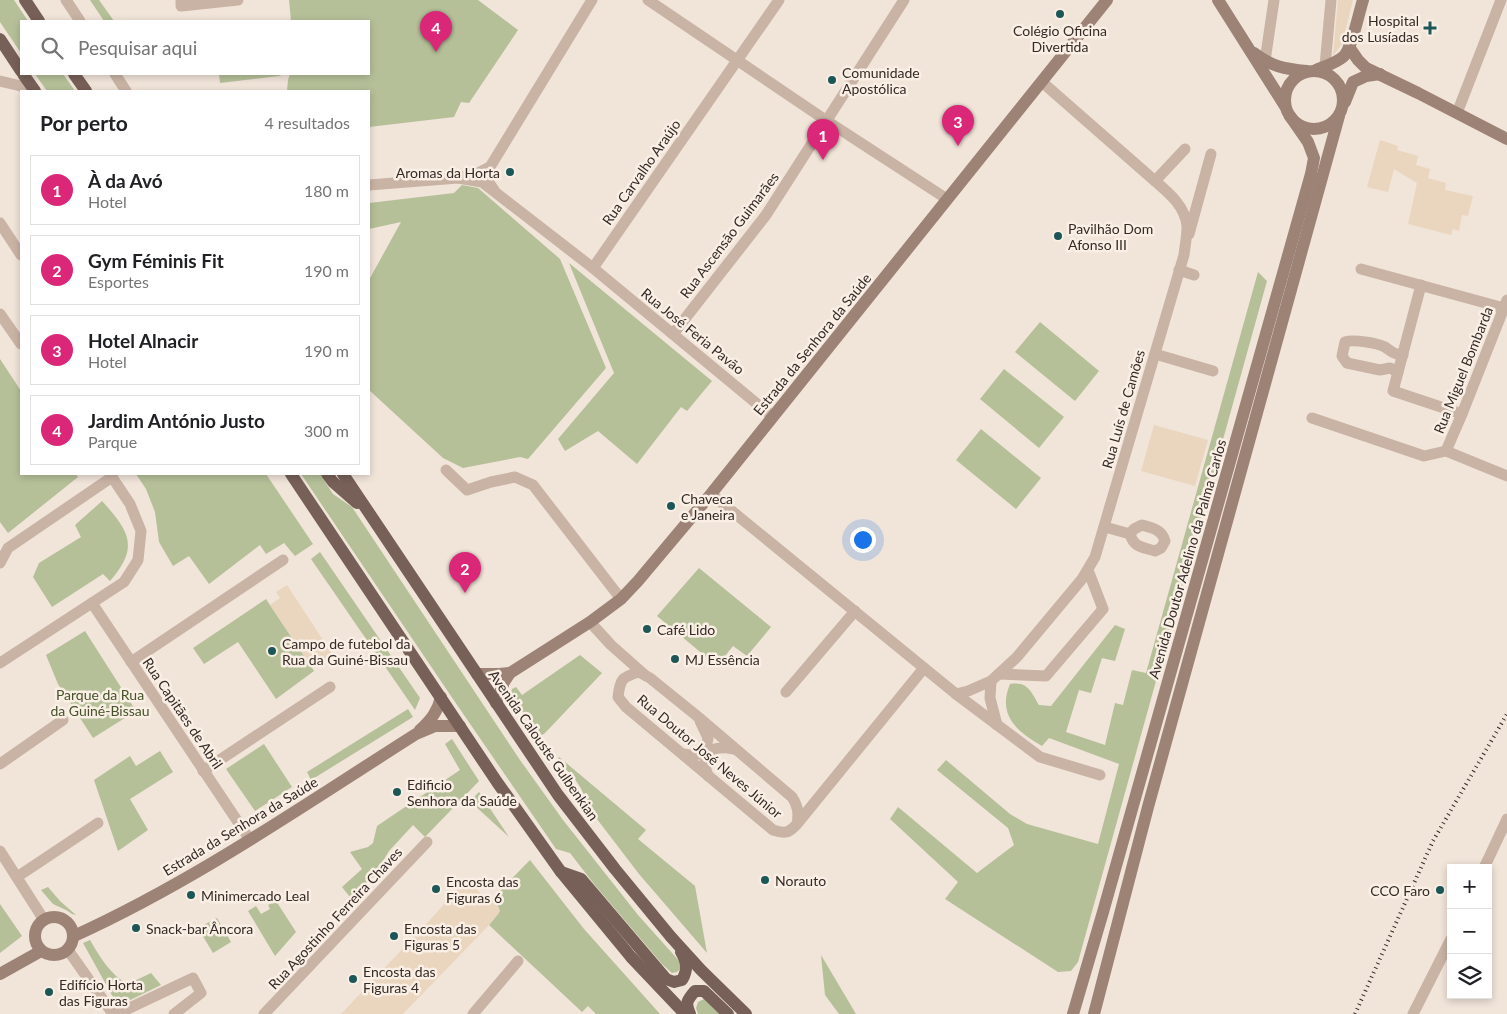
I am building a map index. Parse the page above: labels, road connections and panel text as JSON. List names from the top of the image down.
{
  "streets": {
    "main road": ["Estrada da Senhora da Saúde", "Avenida Doutor Adelino da Palma Carlos", "Avenida Calouste Gulbenkian"],
    "street": [
      "Rua Carvalho Araújo",
      "Rua Ascensão Guimarães",
      "Rua José Feria Pavão",
      "Rua Miguel Bombarda",
      "Rua Luís de Camões",
      "Rua Capitães de Abril",
      "Rua Doutor José Neves Júnior",
      "Rua Agostinho Ferreira Chaves"
    ]
  },
  "crossings": [
    ["Rua Carvalho Araújo", "Rua José Feria Pavão"],
    ["Rua Ascensão Guimarães", "Rua José Feria Pavão"],
    ["Rua José Feria Pavão", "Estrada da Senhora da Saúde"],
    ["Estrada da Senhora da Saúde", "Rua Luís de Camões"],
    ["Estrada da Senhora da Saúde", "Rua Capitães de Abril"],
    ["Estrada da Senhora da Saúde", "Rua Doutor José Neves Júnior"]
  ],
  "parks": ["Parque da Rua da Guiné-Bissau"],
  "places": {
    "other": [
      "Colégio Oficina Divertida",
      "Comunidade Apostólica",
      "Aromas da Horta",
      "Pavilhão Dom Afonso III",
      "Chaveca e Janeira",
      "Café Lido",
      "Campo de futebol da Rua da Guiné-Bissau",
      "MJ Essência",
      "Edificio Senhora da Saúde",
      "Norauto",
      "Encosta das Figuras 6",
      "CCO Faro",
      "Minimercado Leal",
      "Snack-bar Âncora",
      "Encosta das Figuras 5",
      "Encosta das Figuras 4",
      "Edifício Horta das Figuras"
    ],
    "health": ["Hospital dos Lusíadas"]
  },
  "page": {
    "pins": [
      "4",
      "3",
      "1",
      "2"
    ],
    "search": "Pesquisar aqui",
    "heading": ["Por perto", "4 resultados"],
    "list": [
      {
        "mark": "1",
        "name": "À da Avó",
        "note": "Hotel",
        "value": "180 m"
      },
      {
        "mark": "2",
        "name": "Gym Féminis Fit",
        "note": "Esportes",
        "value": "190 m"
      },
      {
        "mark": "3",
        "name": "Hotel Alnacir",
        "note": "Hotel",
        "value": "190 m"
      },
      {
        "mark": "4",
        "name": "Jardim António Justo",
        "note": "Parque",
        "value": "300 m"
      }
    ],
    "map_buttons": ["+", "−"]
  }
}
